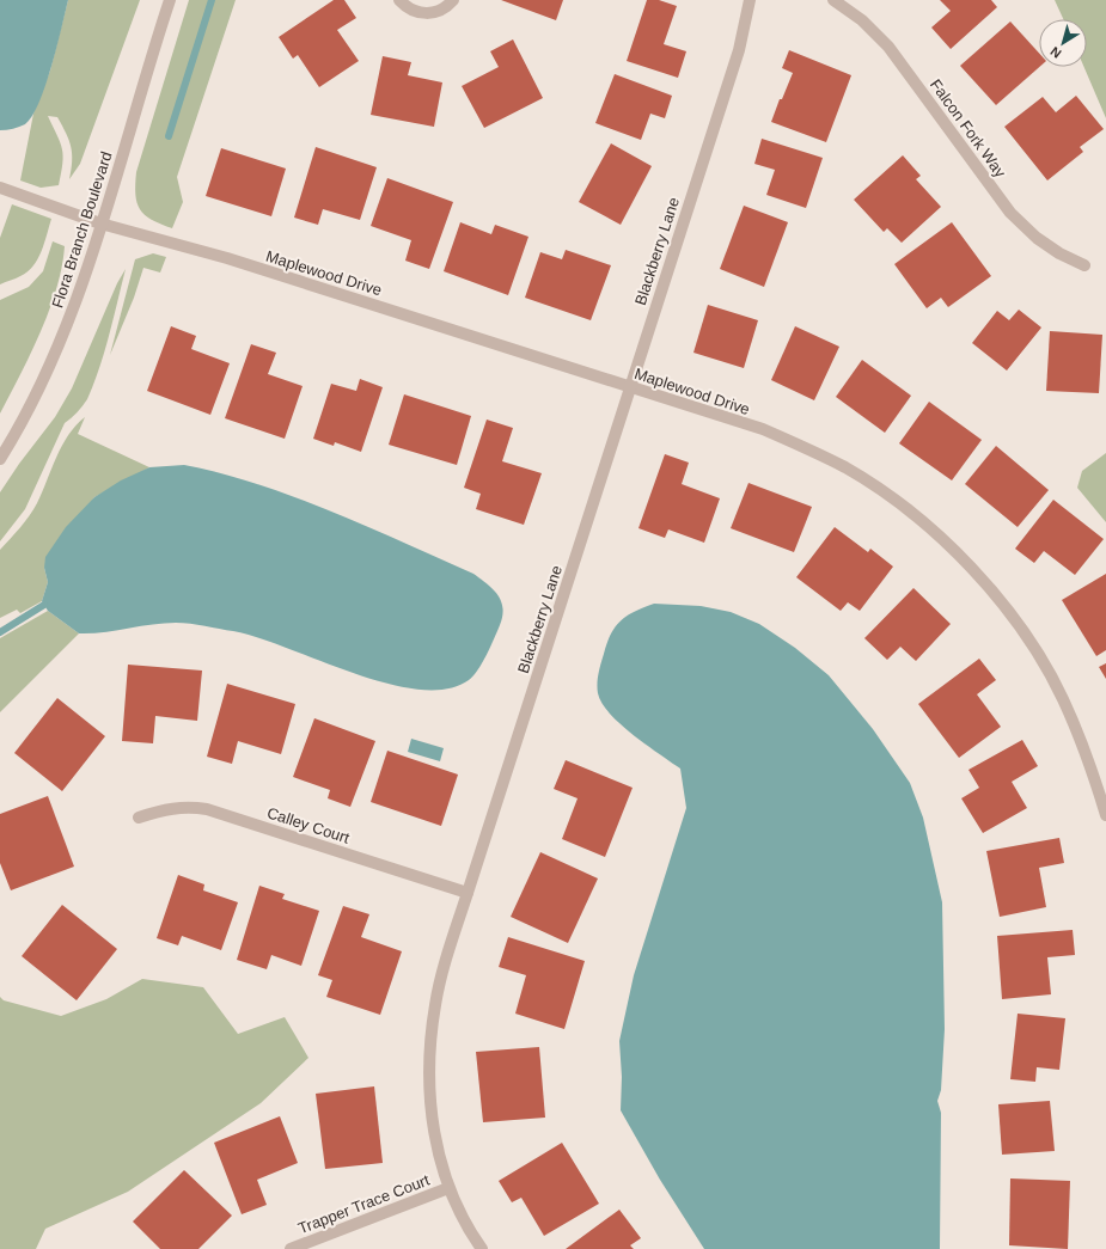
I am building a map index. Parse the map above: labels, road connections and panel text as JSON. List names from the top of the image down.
{
  "streets": {
    "street": [
      "Falcon Fork Way",
      "Flora Branch Boulevard",
      "Blackberry Lane",
      "Maplewood Drive",
      "Calley Court",
      "Trapper Trace Court"
    ]
  },
  "crossings": [
    ["Flora Branch Boulevard", "Maplewood Drive"],
    ["Blackberry Lane", "Maplewood Drive"],
    ["Blackberry Lane", "Calley Court"],
    ["Blackberry Lane", "Trapper Trace Court"]
  ],
  "north": "bottom left"
}
